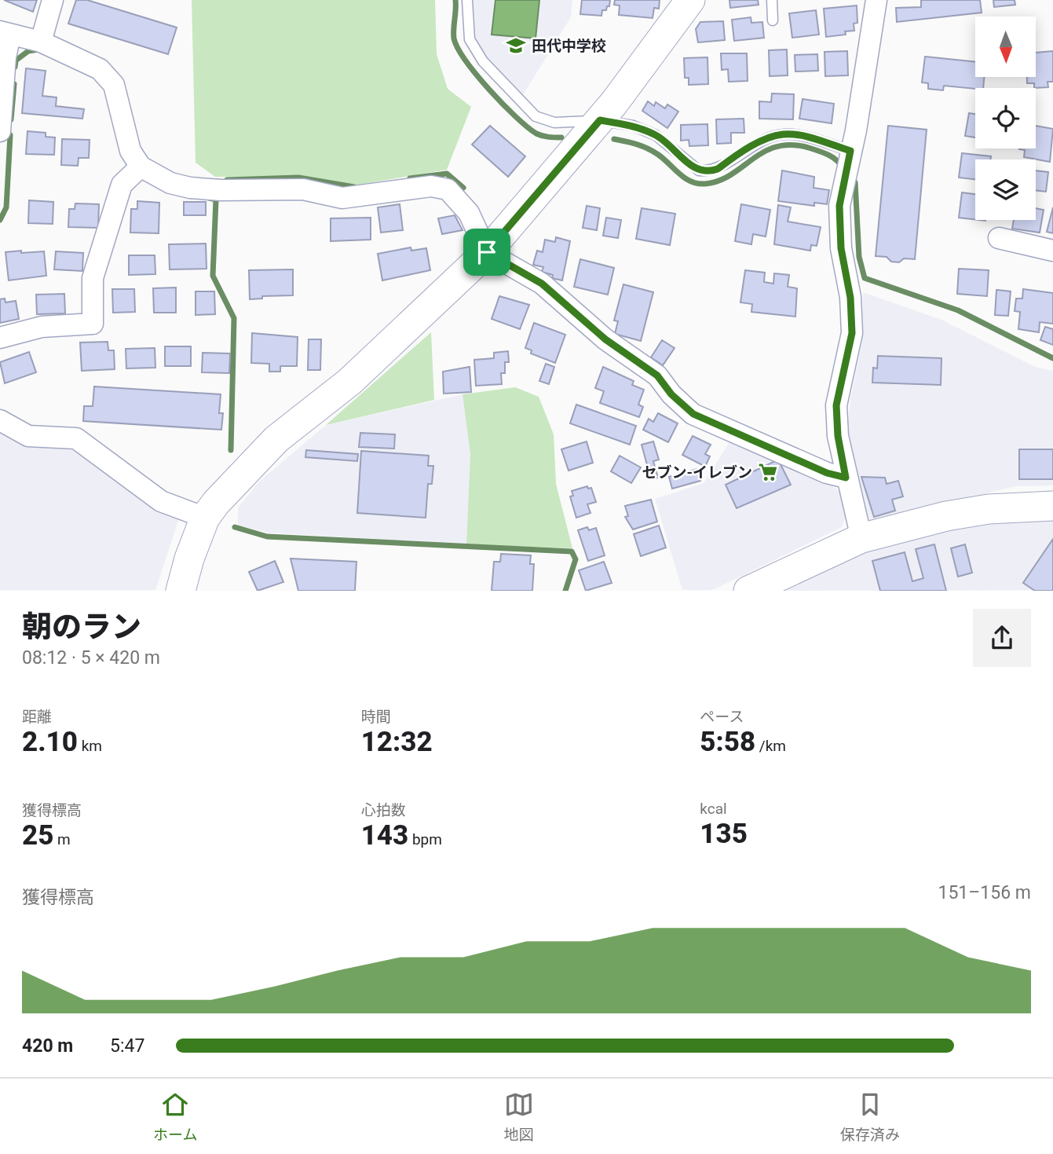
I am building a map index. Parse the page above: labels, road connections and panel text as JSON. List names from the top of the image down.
{
  "places": {
    "school or university": ["田代中学校"],
    "supermarket": ["セブン-イレブン"]
  },
  "north": "bottom",
  "page": {
    "heading": ["朝のラン", "08:12 · 5 × 420 m"],
    "stats": [
      ["距離", "2.10 km"],
      ["時間", "12:32"],
      ["ペース", "5:58 /km"],
      ["獲得標高", "25 m"],
      ["心拍数", "143 bpm"],
      ["kcal", "135"]
    ],
    "chart": ["獲得標高", "151–156 m"],
    "list": [
      {
        "name": "420 m",
        "note": "5:47"
      }
    ],
    "tabs": ["ホーム", "地図", "保存済み"]
  }
}
